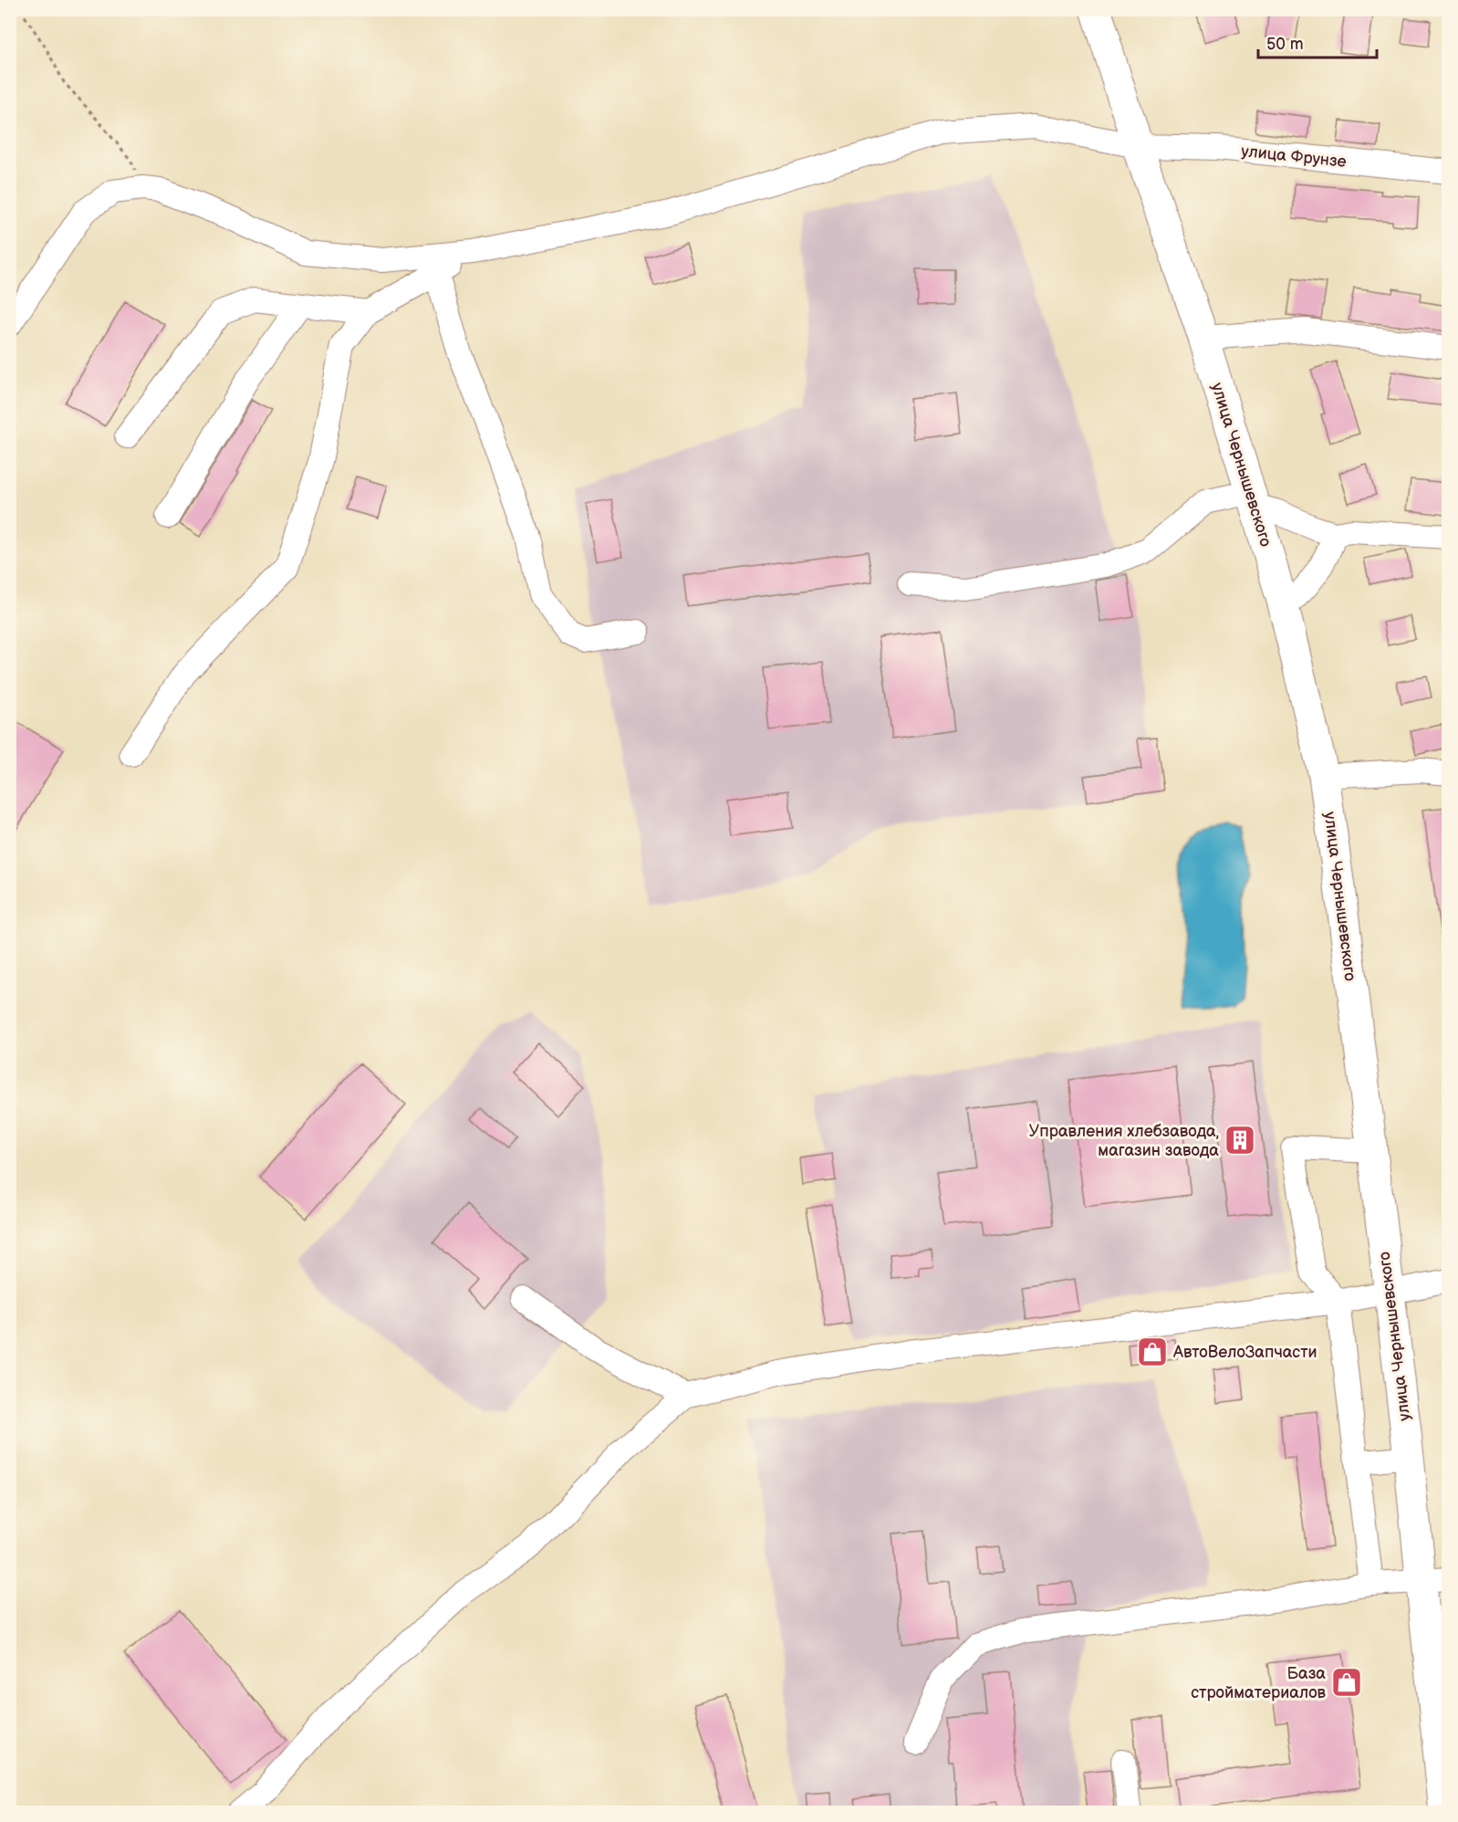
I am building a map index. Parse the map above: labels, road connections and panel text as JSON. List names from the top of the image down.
{
  "streets": {
    "main road": ["улица Чернышевского"],
    "street": ["улица Фрунзе"]
  },
  "crossings": [
    ["улица Фрунзе", "улица Чернышевского"]
  ],
  "places": {
    "building": ["Управления хлебзавода, магазин завода"],
    "shop": ["АвтоВелоЗапчасти", "База стройматериалов"]
  },
  "scale_bar": "50 m"
}
